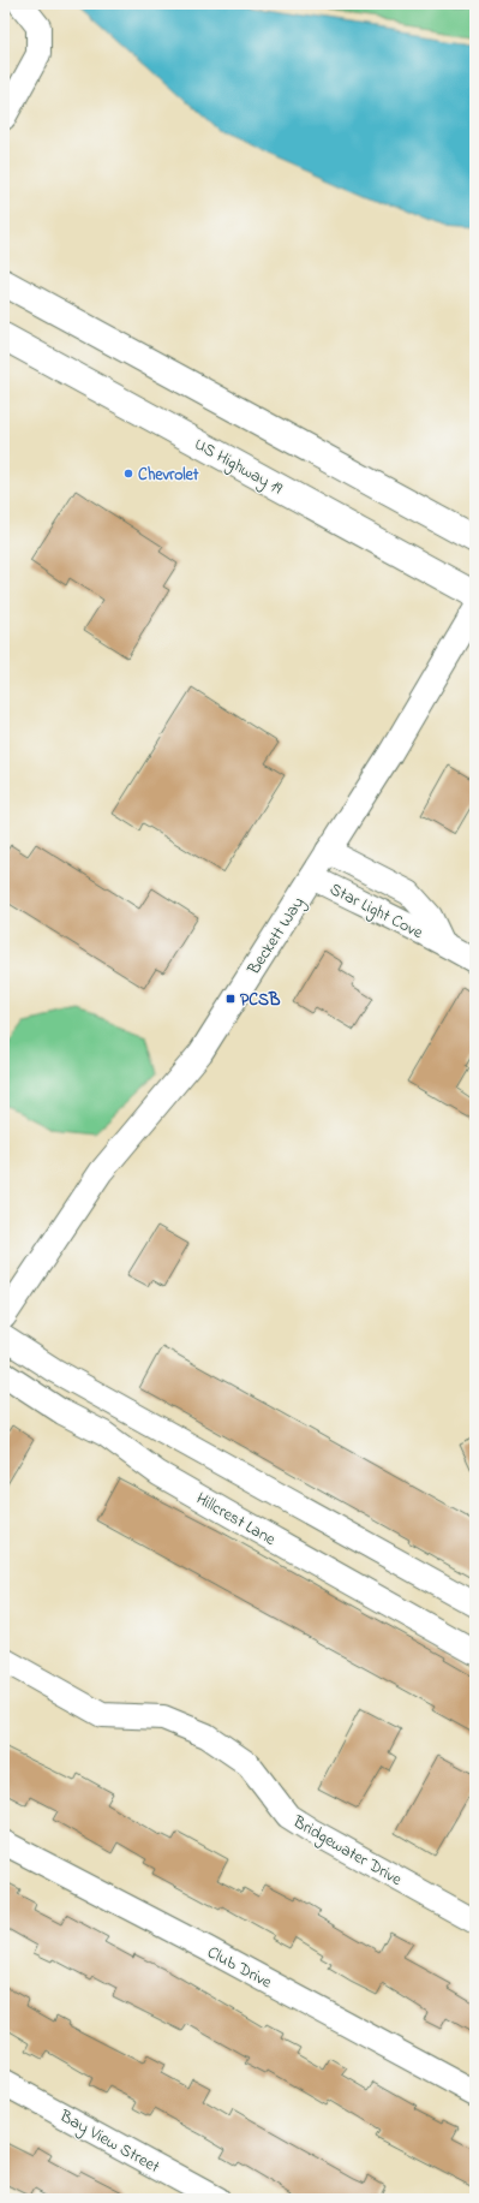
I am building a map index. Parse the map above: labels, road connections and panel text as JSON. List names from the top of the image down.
{
  "streets": {
    "highway": ["US Highway 19"],
    "street": [
      "Star Light Cove",
      "Beckett Way",
      "Hillcrest Lane",
      "Bridgewater Drive",
      "Club Drive",
      "Bay View Street"
    ]
  },
  "crossings": [
    ["Star Light Cove", "Beckett Way"]
  ],
  "places": {
    "other": ["Chevrolet"],
    "transit": ["PCSB"]
  }
}
